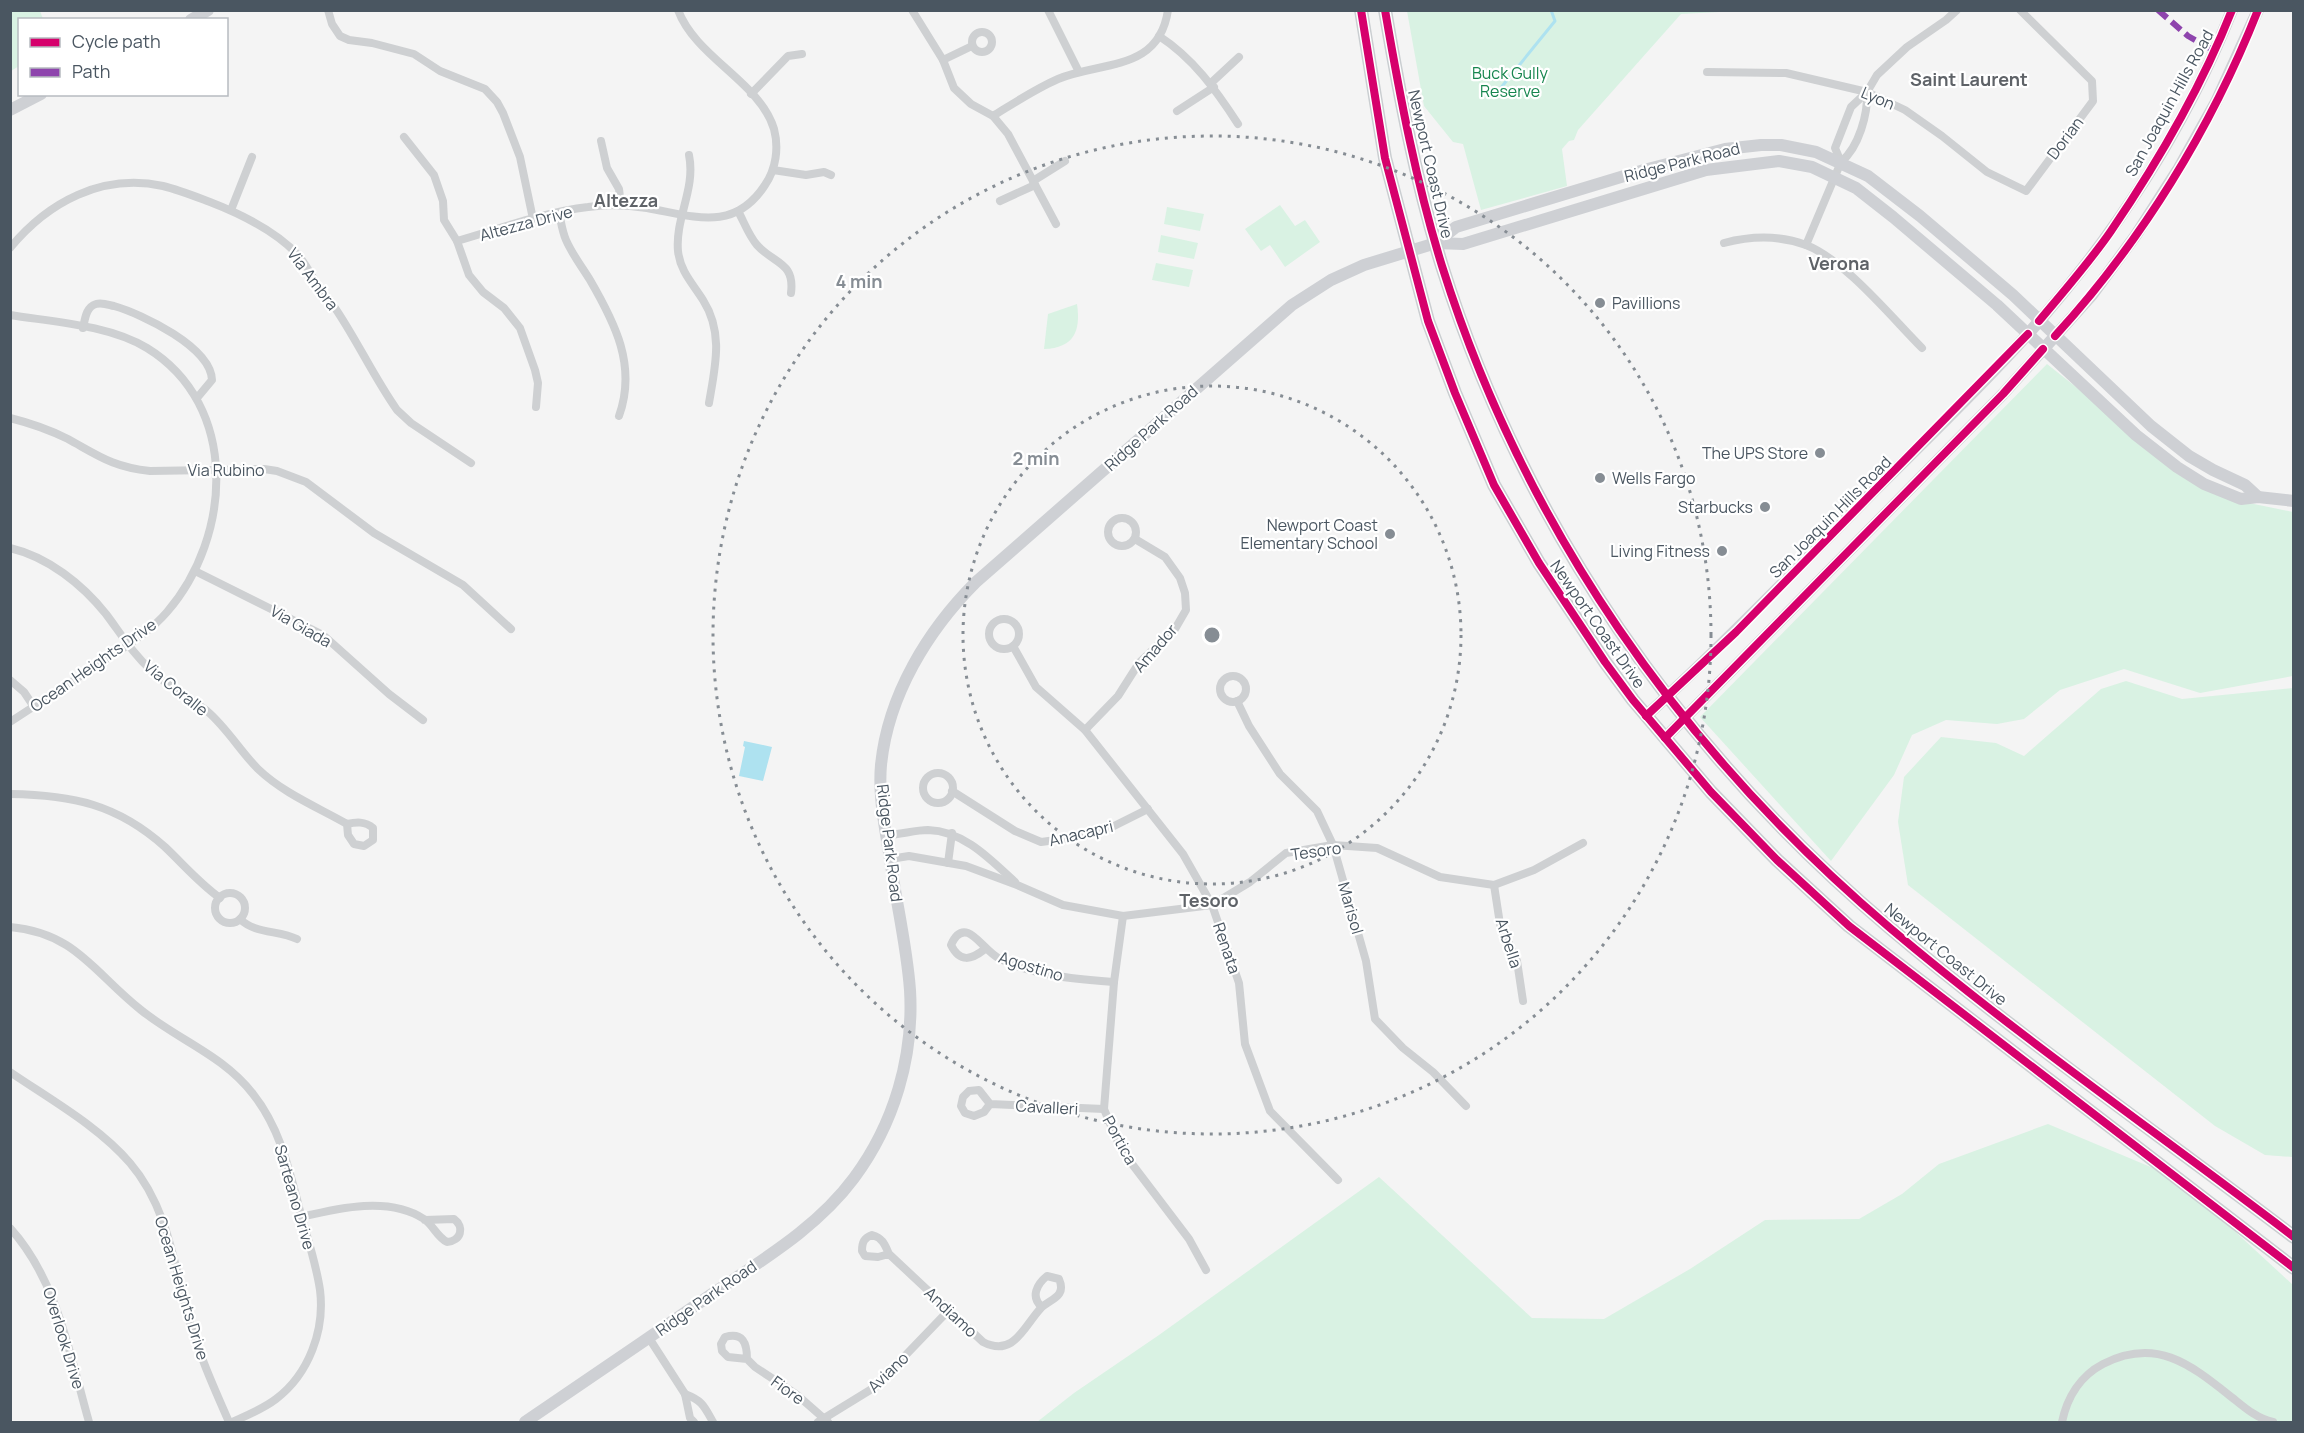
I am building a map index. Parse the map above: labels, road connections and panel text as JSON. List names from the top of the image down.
{
  "streets": {
    "main road": ["Newport Coast Drive"],
    "street": [
      "Lyon",
      "San Joaquin Hills Road",
      "Dorian",
      "Ridge Park Road",
      "Altezza Drive",
      "Via Ambra",
      "Via Rubino",
      "Via Giada",
      "Amador",
      "Ocean Heights Drive",
      "Via Coralle",
      "Anacapri",
      "Tesoro",
      "Marisol",
      "Arbella",
      "Renata",
      "Agostino",
      "Cavalleri",
      "Portica",
      "Sarteano Drive",
      "Andiamo",
      "Overlook Drive",
      "Aviano",
      "Fiore"
    ]
  },
  "crossings": [
    ["Lyon", "Dorian"],
    ["San Joaquin Hills Road", "Ridge Park Road"],
    ["San Joaquin Hills Road", "Newport Coast Drive"],
    ["Ridge Park Road", "Newport Coast Drive"],
    ["Ridge Park Road", "Tesoro"],
    ["Via Rubino", "Ocean Heights Drive"],
    ["Via Giada", "Ocean Heights Drive"],
    ["Amador", "Renata"],
    ["Ocean Heights Drive", "Via Coralle"],
    ["Ocean Heights Drive", "Sarteano Drive"],
    ["Anacapri", "Renata"],
    ["Tesoro", "Marisol"],
    ["Tesoro", "Arbella"],
    ["Tesoro", "Renata"],
    ["Tesoro", "Portica"],
    ["Agostino", "Portica"],
    ["Cavalleri", "Portica"],
    ["Andiamo", "Aviano"],
    ["Aviano", "Fiore"]
  ],
  "districts": [
    "Saint Laurent",
    "Altezza",
    "Verona",
    "Tesoro"
  ],
  "parks": ["Buck Gully Reserve"],
  "places": [
    "Pavillions",
    "The UPS Store",
    "Wells Fargo",
    "Starbucks",
    "Newport Coast Elementary School",
    "Living Fitness"
  ],
  "legend": ["Cycle path", "Path"],
  "rings": ["4 min", "2 min"]
}
